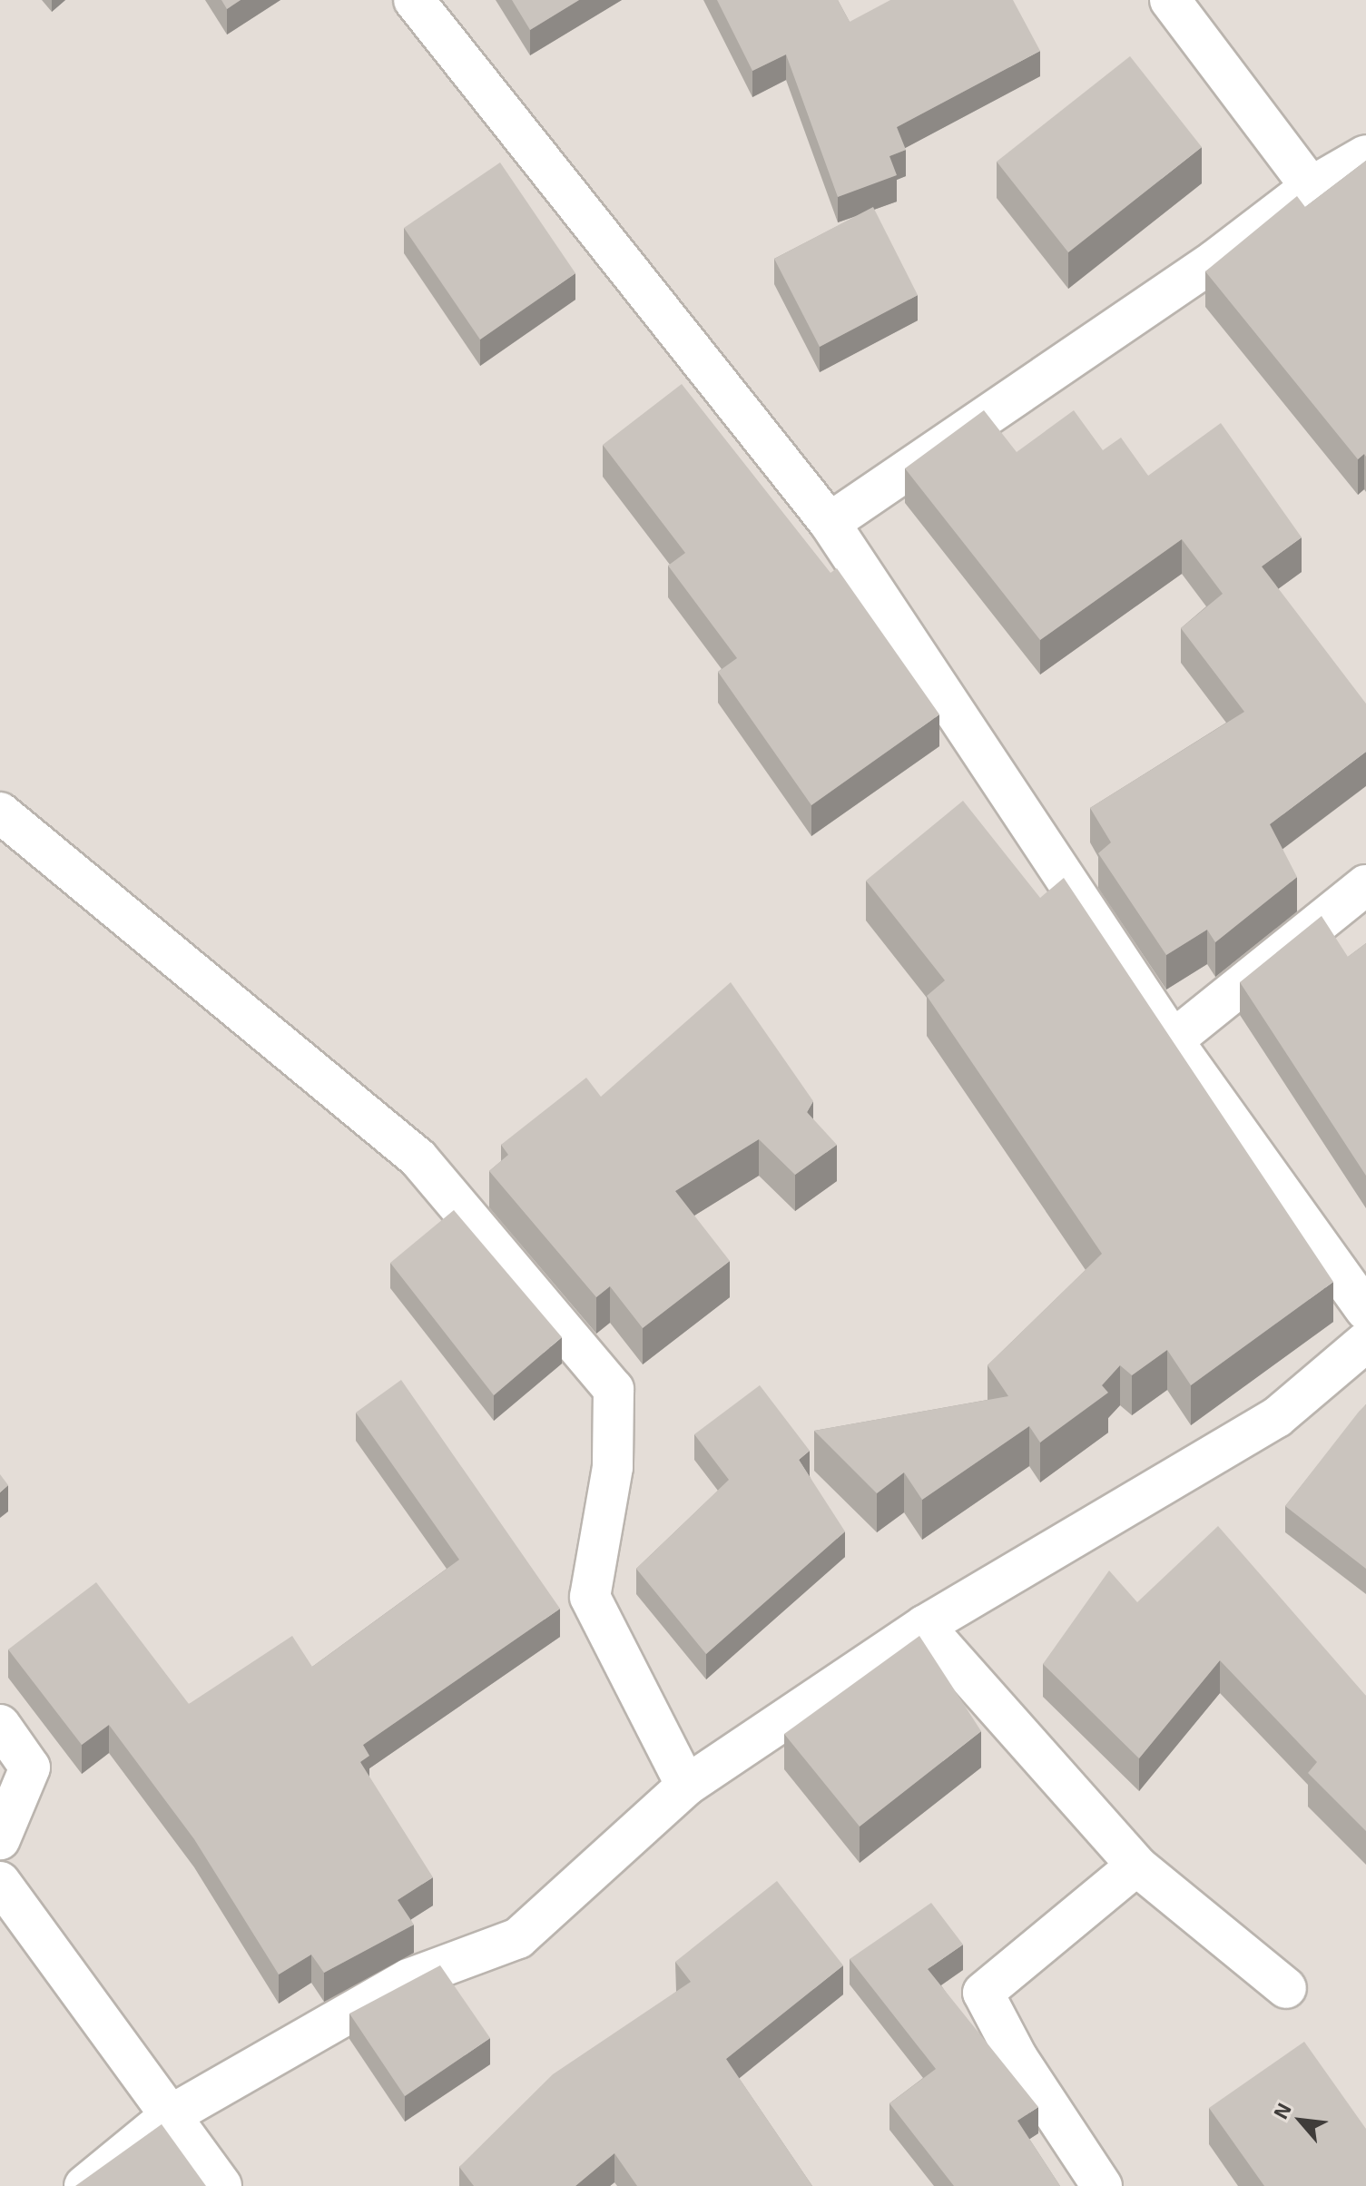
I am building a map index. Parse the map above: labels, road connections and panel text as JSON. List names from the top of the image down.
{
  "north": "top left"
}
